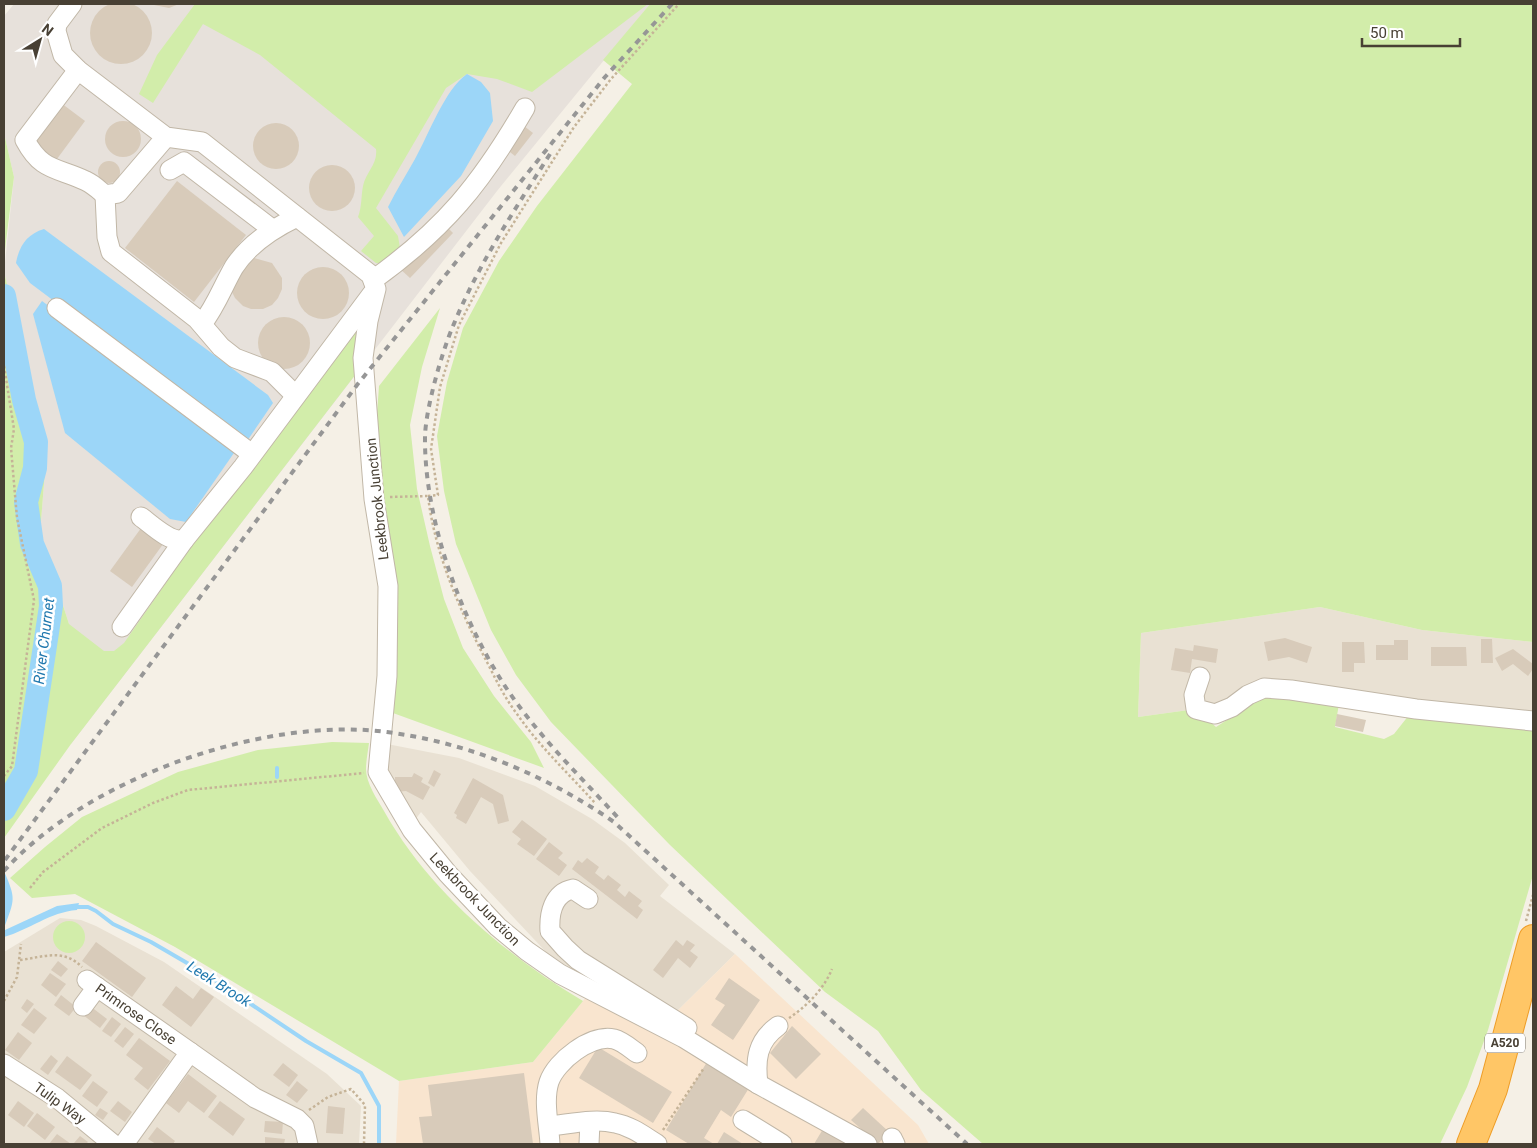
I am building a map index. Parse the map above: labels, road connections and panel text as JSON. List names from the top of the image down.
{
  "streets": {
    "highway": ["A520"],
    "street": ["Leekbrook Junction", "Primrose Close", "Tulip Way"]
  },
  "water": ["River Churnet", "Leek Brook"],
  "scale_bar": "50 m",
  "north": "top right"
}
